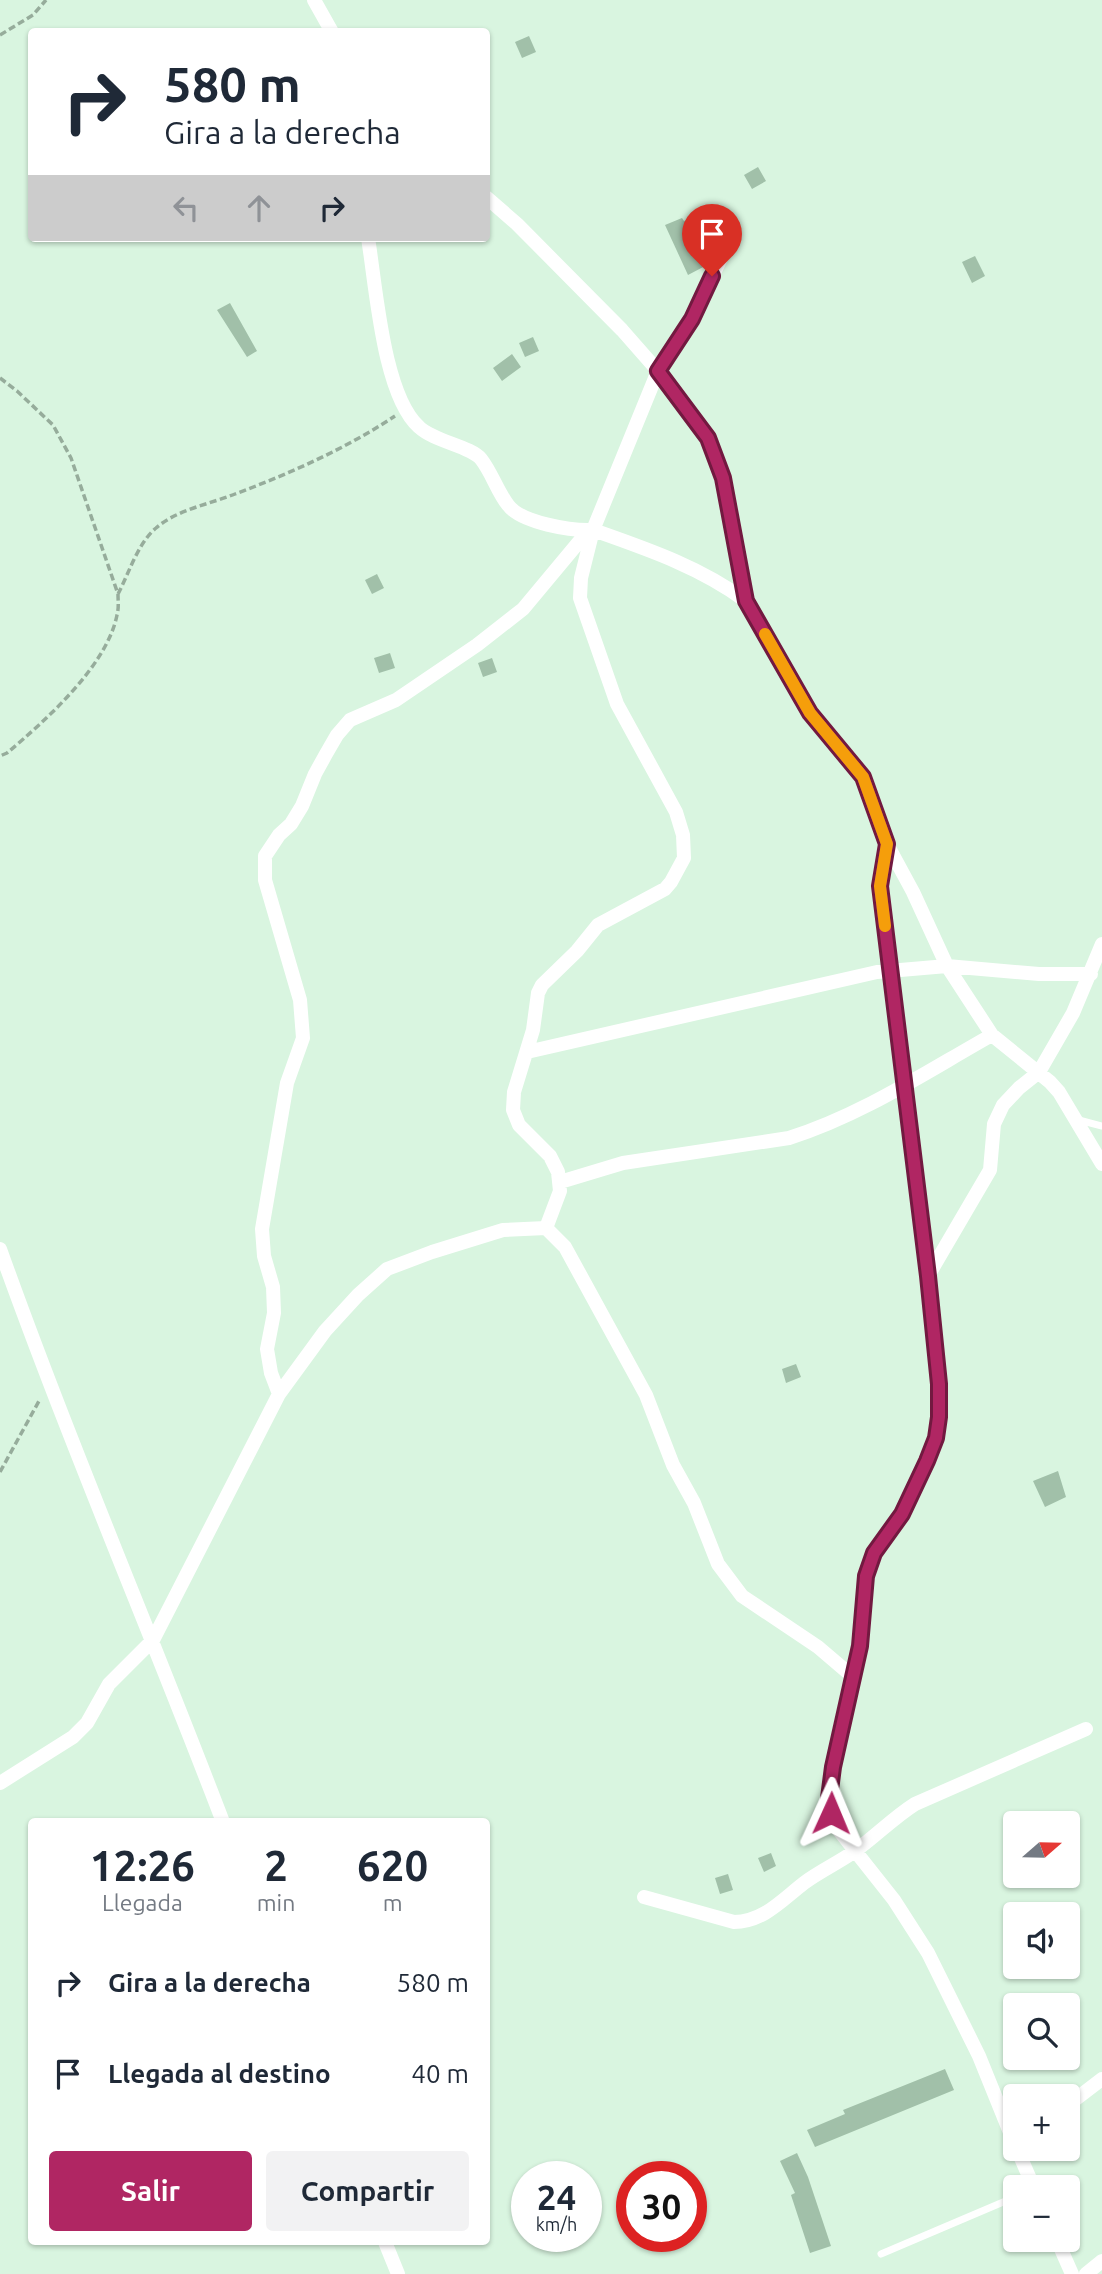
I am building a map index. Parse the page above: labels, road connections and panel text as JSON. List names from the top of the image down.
{
  "north": "right",
  "page": {
    "turn": ["580 m", "Gira a la derecha"],
    "map_buttons": ["+", "−"],
    "eta": [
      "12:26",
      "Llegada",
      "2",
      "min",
      "620",
      "m"
    ],
    "list": [
      {
        "name": "Gira a la derecha",
        "value": "580 m"
      },
      {
        "name": "Llegada al destino",
        "value": "40 m"
      }
    ],
    "buttons": ["Salir", "Compartir"],
    "speed": "24 km/h",
    "limit": "30"
  }
}
